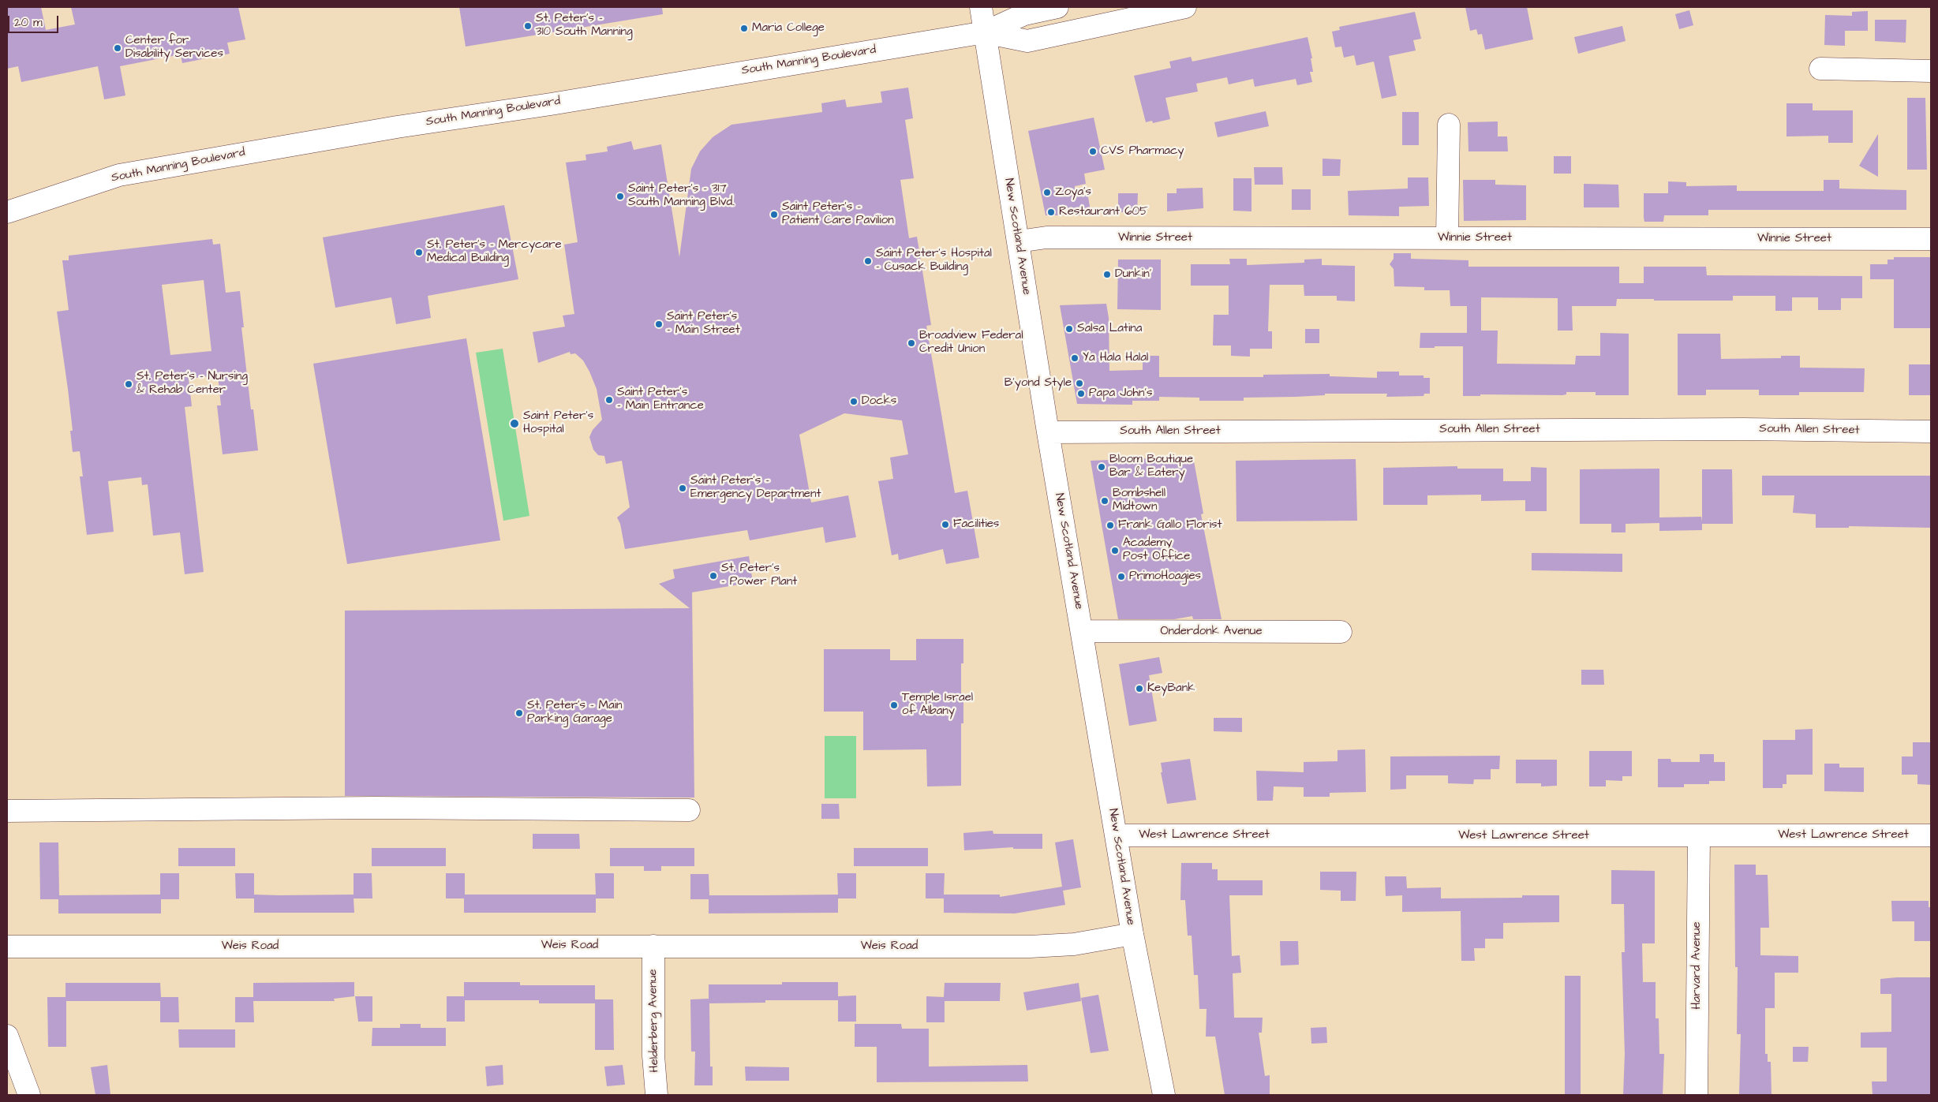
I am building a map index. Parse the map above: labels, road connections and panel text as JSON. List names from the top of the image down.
{
  "streets": {
    "street": [
      "South Manning Boulevard",
      "New Scotland Avenue",
      "Winnie Street",
      "South Allen Street",
      "Onderdonk Avenue",
      "West Lawrence Street",
      "Weis Road",
      "Harvard Avenue",
      "Helderberg Avenue"
    ]
  },
  "crossings": [
    ["South Manning Boulevard", "New Scotland Avenue"],
    ["New Scotland Avenue", "Winnie Street"],
    ["New Scotland Avenue", "South Allen Street"],
    ["New Scotland Avenue", "Onderdonk Avenue"],
    ["New Scotland Avenue", "West Lawrence Street"],
    ["New Scotland Avenue", "Weis Road"],
    ["West Lawrence Street", "Harvard Avenue"],
    ["Weis Road", "Helderberg Avenue"]
  ],
  "places": [
    "St. Peter's - 310 South Manning",
    "Maria College",
    "Center for Disability Services",
    "CVS Pharmacy",
    "Zoya’s",
    "Saint Peter's - 317 South Manning Blvd.",
    "Restaurant 605",
    "Saint Peter's - Patient Care Pavilion",
    "St. Peter's - Mercycare Medical Building",
    "Saint Peter's Hospital - Cusack Building",
    "Dunkin'",
    "Saint Peter's - Main Street",
    "Salsa Latina",
    "Broadview Federal Credit Union",
    "Ya Hala Halal",
    "B'yond Style",
    "St. Peter's - Nursing & Rehab Center",
    "Papa John's",
    "Saint Peter's - Main Entrance",
    "Docks",
    "Saint Peter's Hospital",
    "Bloom Boutique Bar & Eatery",
    "Saint Peter's - Emergency Department",
    "Bombshell Midtown",
    "Facilities",
    "Frank Gallo Florist",
    "Academy Post Office",
    "St. Peter's - Power Plant",
    "PrimoHoagies",
    "KeyBank",
    "Temple Israel of Albany",
    "St. Peter's - Main Parking Garage"
  ],
  "scale_bar": "20 m"
}
